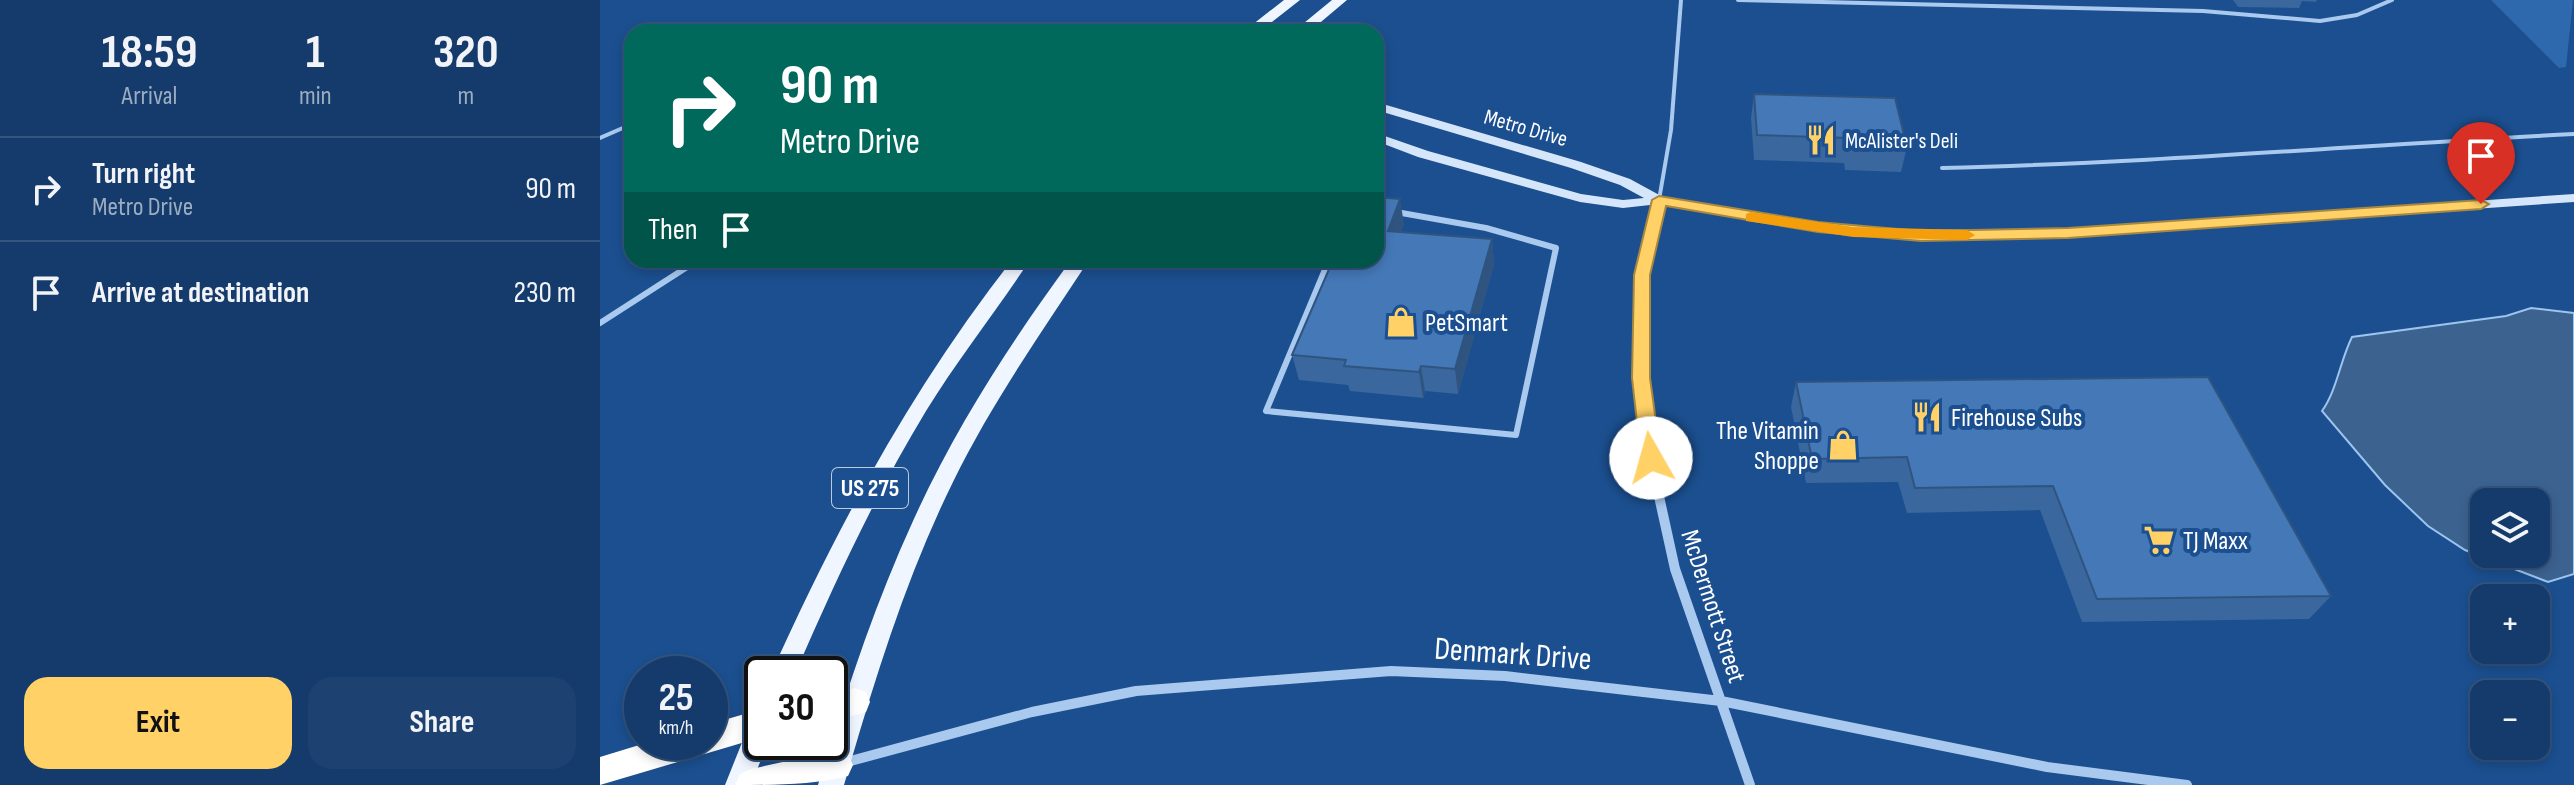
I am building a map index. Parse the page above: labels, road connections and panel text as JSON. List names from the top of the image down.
{
  "streets": {
    "main road": ["US 275"],
    "street": ["Metro Drive", "McDermott Street", "Denmark Drive"]
  },
  "crossings": [
    ["Metro Drive", "McDermott Street"],
    ["McDermott Street", "Denmark Drive"]
  ],
  "places": {
    "restaurant": ["McAlister's Deli", "Firehouse Subs"],
    "shop": ["PetSmart", "The Vitamin Shoppe"],
    "supermarket": ["TJ Maxx"]
  },
  "page": {
    "eta": [
      "18:59",
      "Arrival",
      "1",
      "min",
      "320",
      "m"
    ],
    "turn": ["90 m", "Metro Drive"],
    "list": [
      {
        "name": "Turn right",
        "note": "Metro Drive",
        "value": "90 m"
      },
      {
        "name": "Arrive at destination",
        "value": "230 m"
      }
    ],
    "then": "Then",
    "map_buttons": ["+", "−"],
    "speed": "25 km/h",
    "limit": "30",
    "buttons": ["Exit", "Share"]
  }
}
